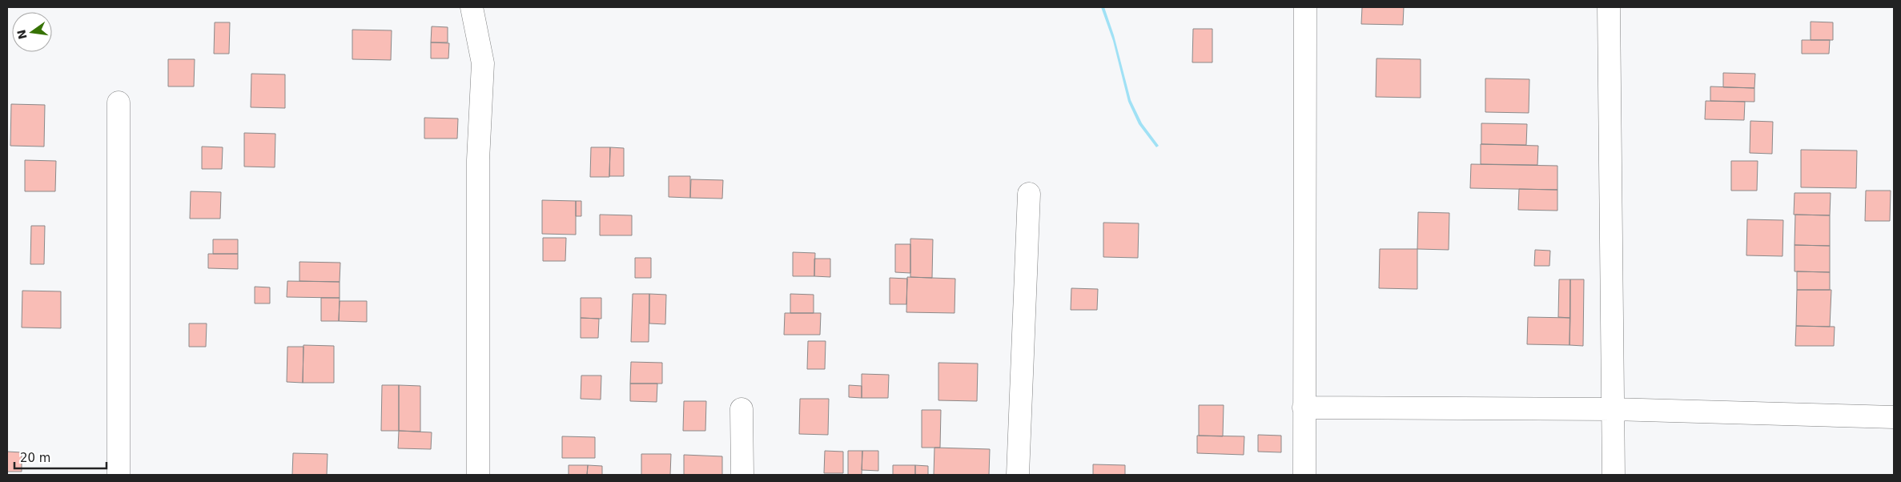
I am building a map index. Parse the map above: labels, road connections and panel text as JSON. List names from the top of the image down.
{
  "scale_bar": "20 m",
  "north": "left"
}
